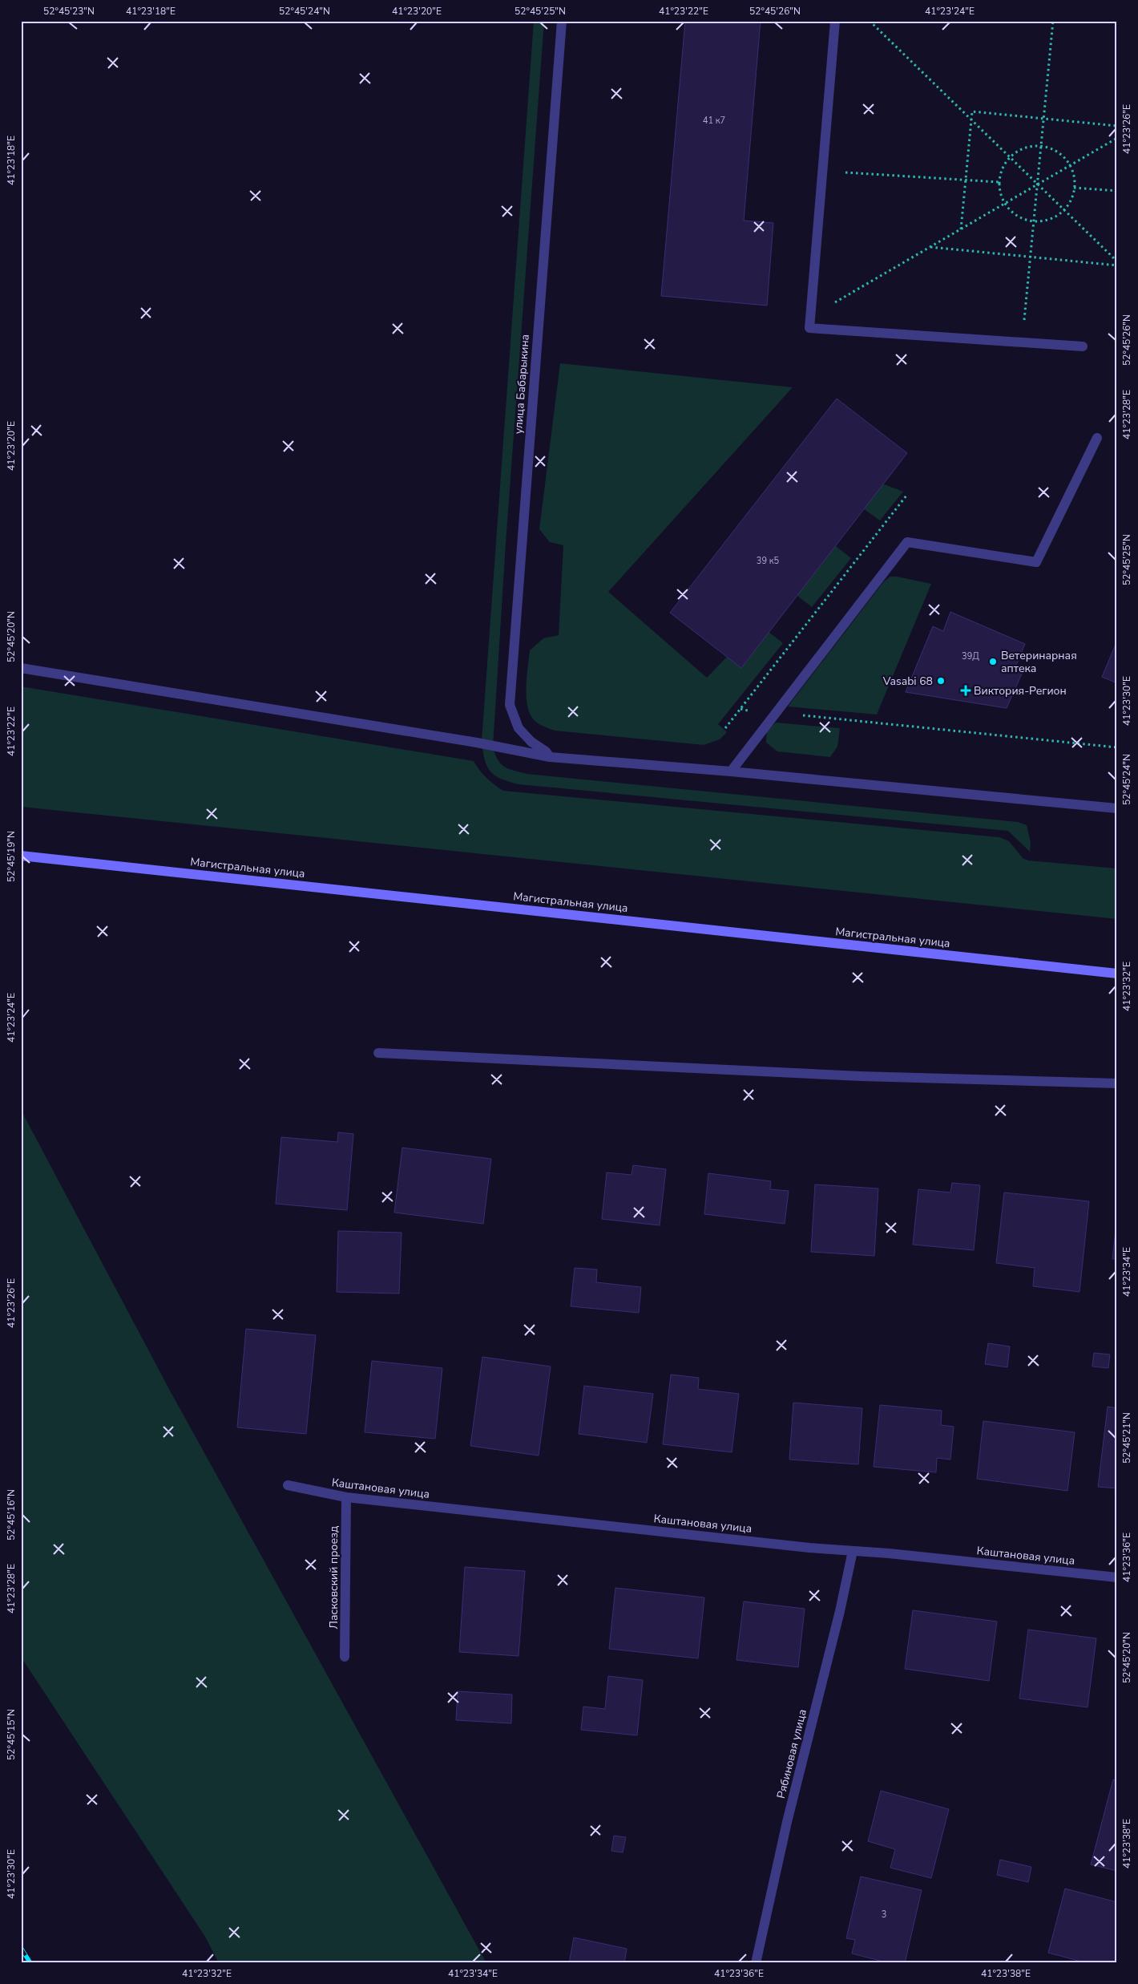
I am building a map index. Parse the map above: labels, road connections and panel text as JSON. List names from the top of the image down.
{
  "streets": {
    "main road": ["Магистральная улица"],
    "street": [
      "улица Бабарыкина",
      "Каштановая улица",
      "Ласковский проезд",
      "Рябиновая улица"
    ]
  },
  "crossings": [
    ["Каштановая улица", "Ласковский проезд"],
    ["Каштановая улица", "Рябиновая улица"]
  ],
  "places": {
    "other": ["Ветеринарная аптека", "Vasabi 68"],
    "health": ["Виктория-Регион"]
  },
  "house_numbers": [
    "41 к7",
    "39 к5",
    "39Д",
    "3"
  ],
  "coordinates": [
    "52°45'23\"N",
    "41°23'18\"E",
    "52°45'24\"N",
    "41°23'20\"E",
    "52°45'25\"N",
    "41°23'22\"E",
    "52°45'26\"N",
    "41°23'24\"E",
    "41°23'26\"E",
    "41°23'28\"E",
    "52°45'20\"N",
    "41°23'30\"E",
    "52°45'19\"N",
    "41°23'32\"E",
    "41°23'34\"E",
    "52°45'21\"N",
    "52°45'16\"N",
    "41°23'36\"E",
    "52°45'15\"N",
    "41°23'38\"E"
  ]
}
